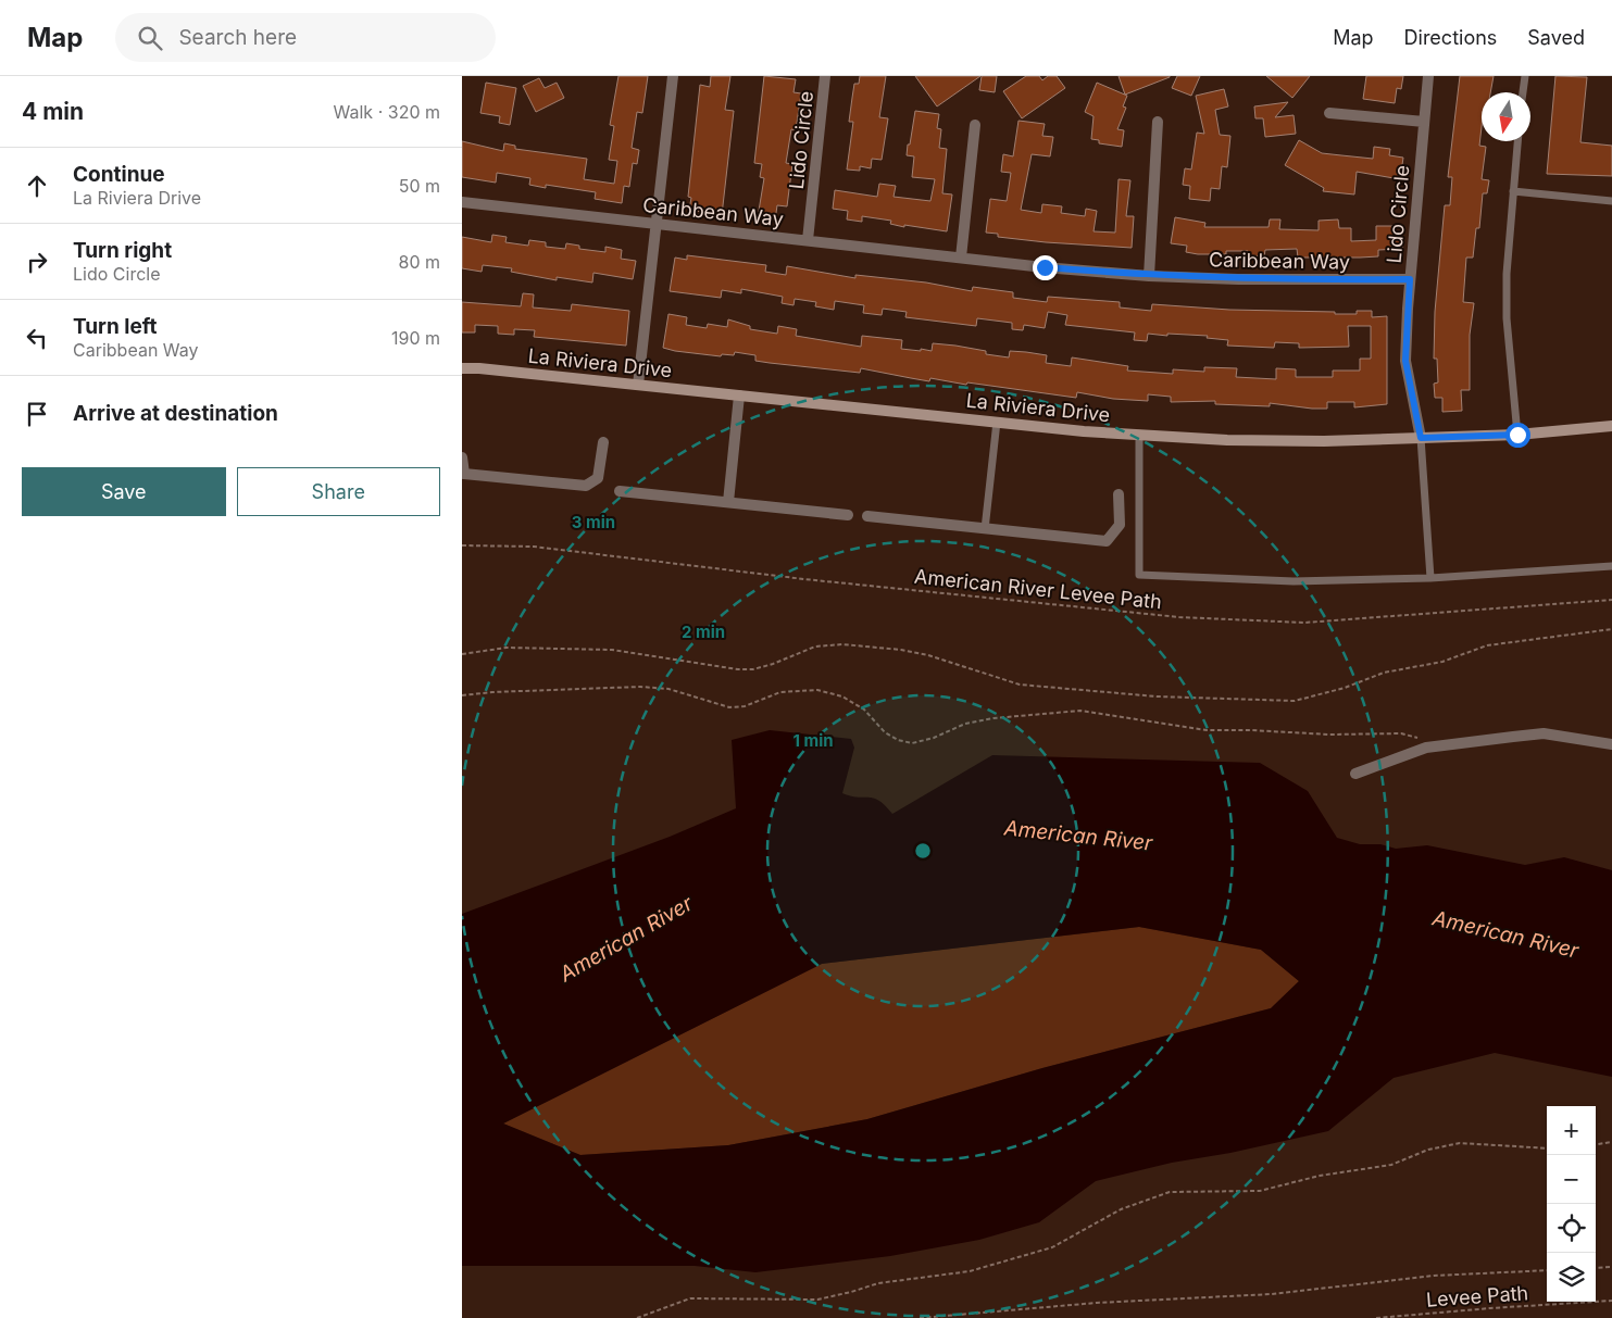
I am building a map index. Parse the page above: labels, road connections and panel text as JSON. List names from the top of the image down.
{
  "streets": {
    "street": ["Lido Circle", "Caribbean Way", "La Riviera Drive"],
    "path": ["American River Levee Path", "Levee Path"]
  },
  "crossings": [
    ["Lido Circle", "Caribbean Way"],
    ["Lido Circle", "La Riviera Drive"]
  ],
  "water": ["American River"],
  "north": "bottom",
  "page": {
    "header": "Map",
    "search": "Search here",
    "nav": ["Map", "Directions", "Saved"],
    "heading": ["4 min", "Walk · 320 m"],
    "list": [
      ["Continue", "La Riviera Drive", "50 m"],
      ["Turn right", "Lido Circle", "80 m"],
      ["Turn left", "Caribbean Way", "190 m"],
      "Arrive at destination"
    ],
    "buttons": ["Save", "Share"],
    "map_buttons": ["+", "−"]
  },
  "rings": ["3 min", "2 min", "1 min"]
}
